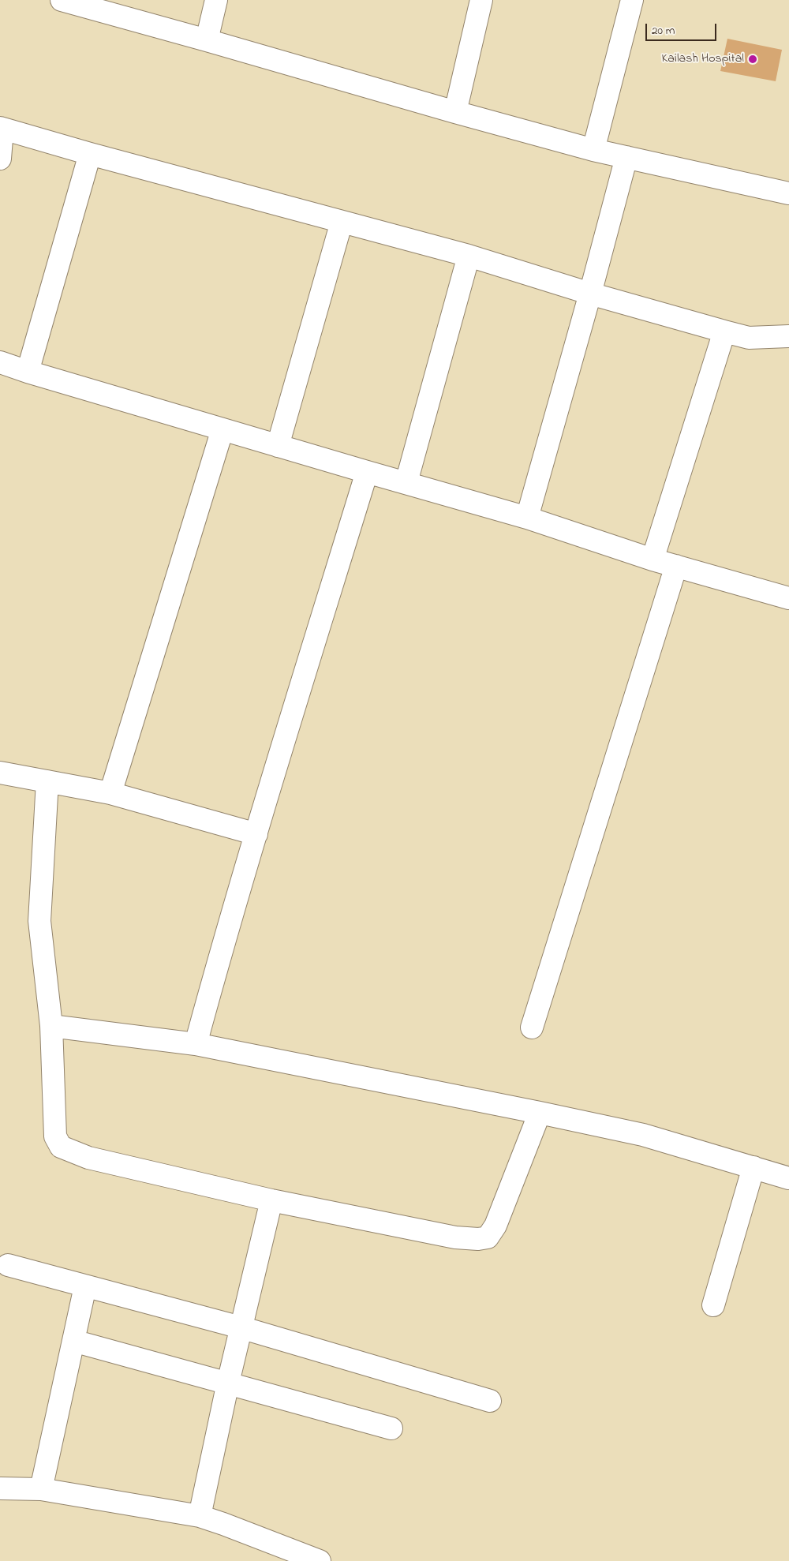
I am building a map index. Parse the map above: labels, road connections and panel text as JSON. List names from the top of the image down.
{
  "places": ["Kailash Hospital"],
  "scale_bar": "20 m"
}
